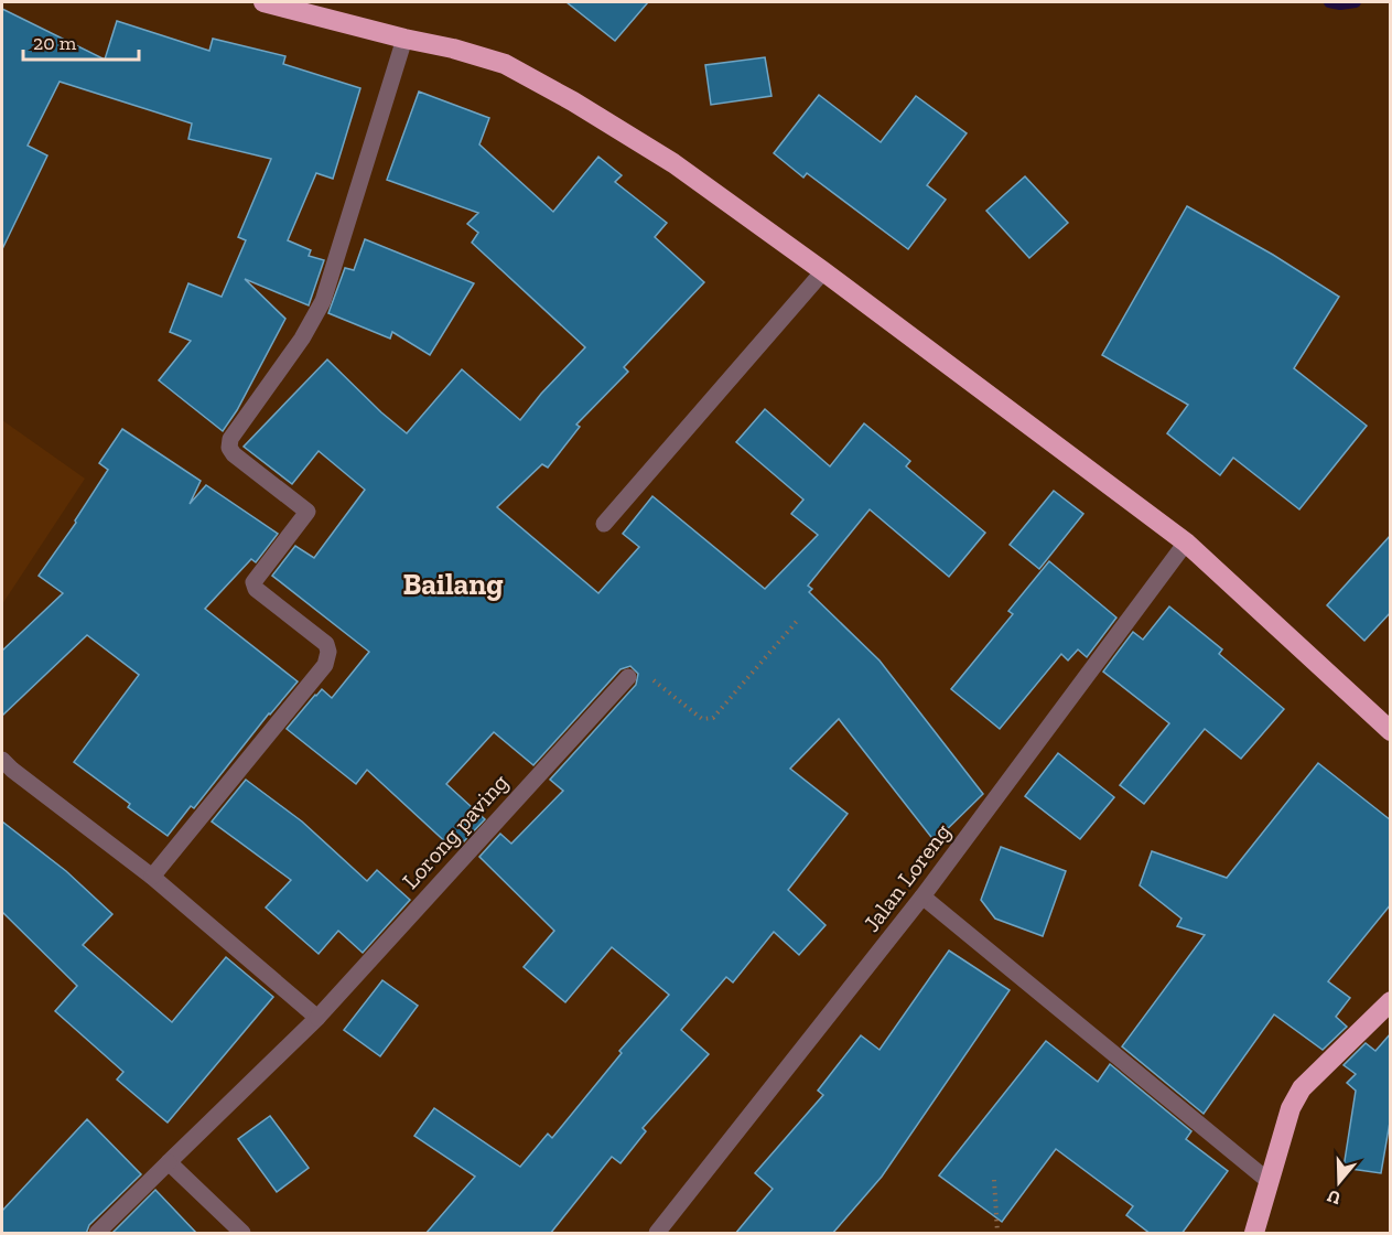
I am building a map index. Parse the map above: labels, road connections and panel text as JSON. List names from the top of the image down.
{
  "streets": {
    "street": ["Lorong paving", "Jalan Loreng"]
  },
  "districts": ["Bailang"],
  "scale_bar": "20 m",
  "north": "bottom"
}
